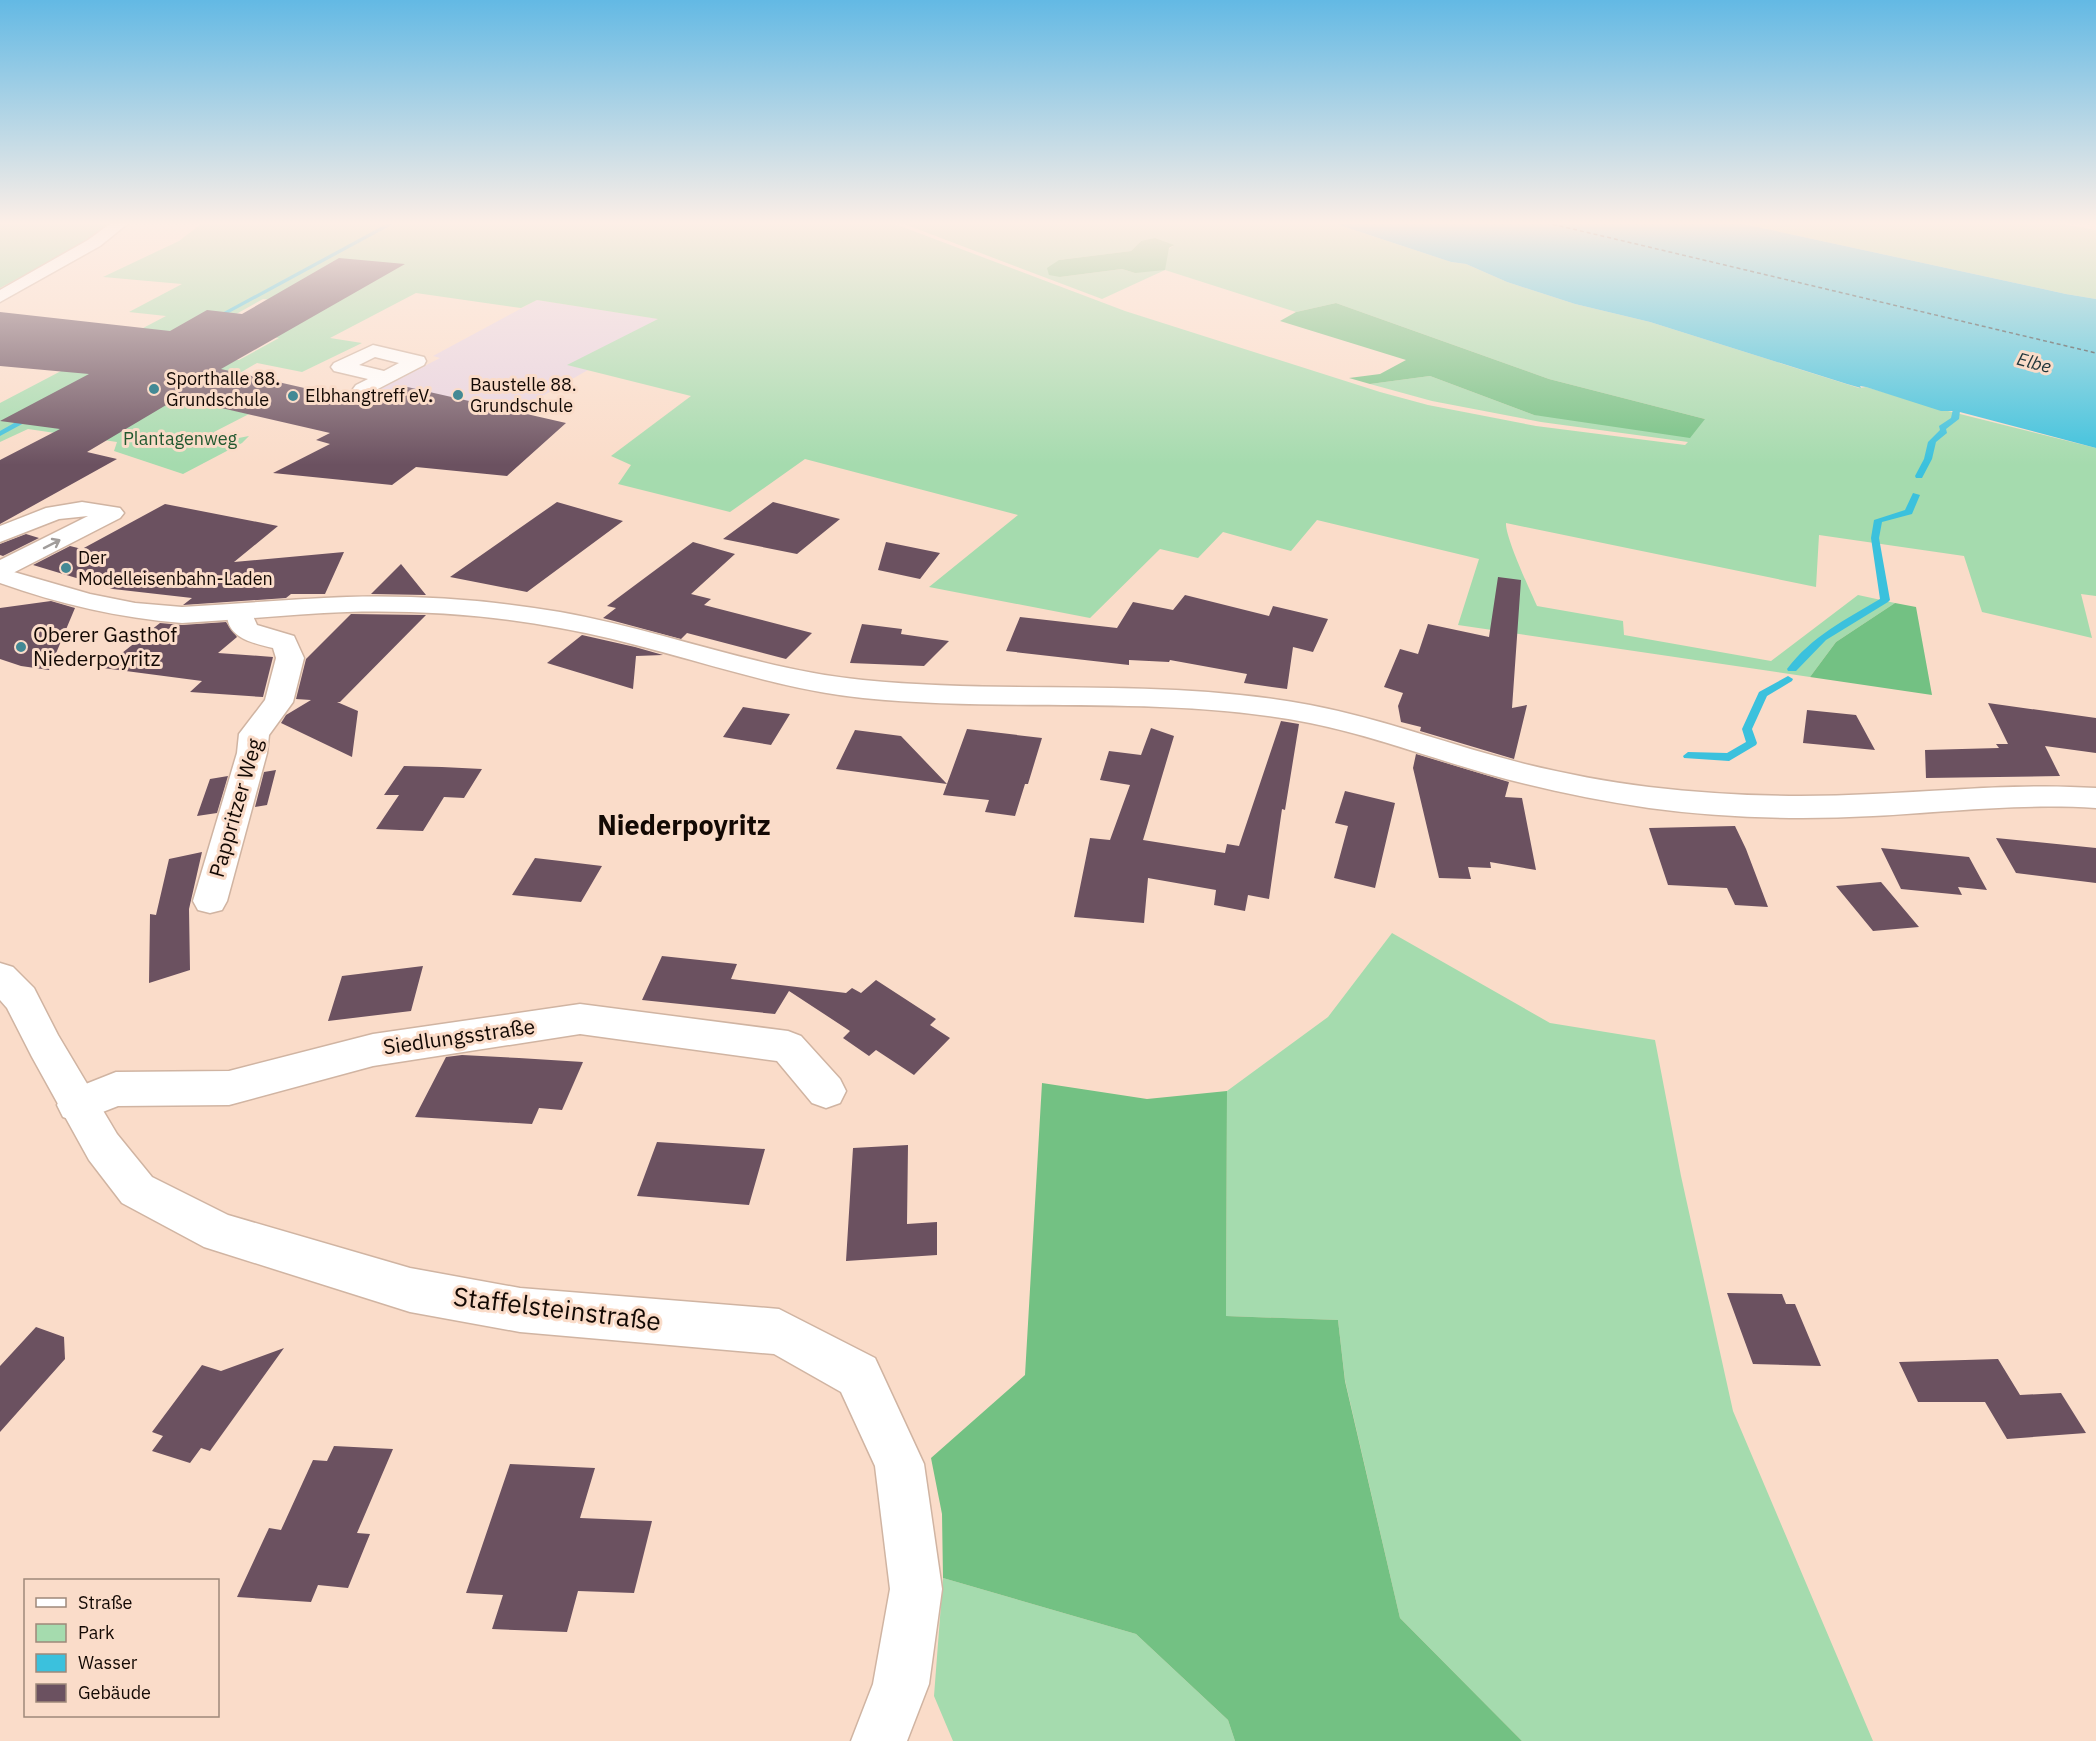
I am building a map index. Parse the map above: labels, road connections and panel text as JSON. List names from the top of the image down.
{
  "streets": {
    "street": ["Pappritzer Weg", "Siedlungsstraße", "Staffelsteinstraße"]
  },
  "crossings": [
    ["Siedlungsstraße", "Staffelsteinstraße"]
  ],
  "districts": ["Niederpoyritz"],
  "water": ["Elbe"],
  "parks": ["Plantagenweg"],
  "places": [
    "Sporthalle 88. Grundschule",
    "Baustelle 88. Grundschule",
    "Elbhangtreff eV.",
    "Der Modelleisenbahn-Laden",
    "Oberer Gasthof Niederpoyritz"
  ],
  "legend": [
    "Straße",
    "Park",
    "Wasser",
    "Gebäude"
  ]
}
